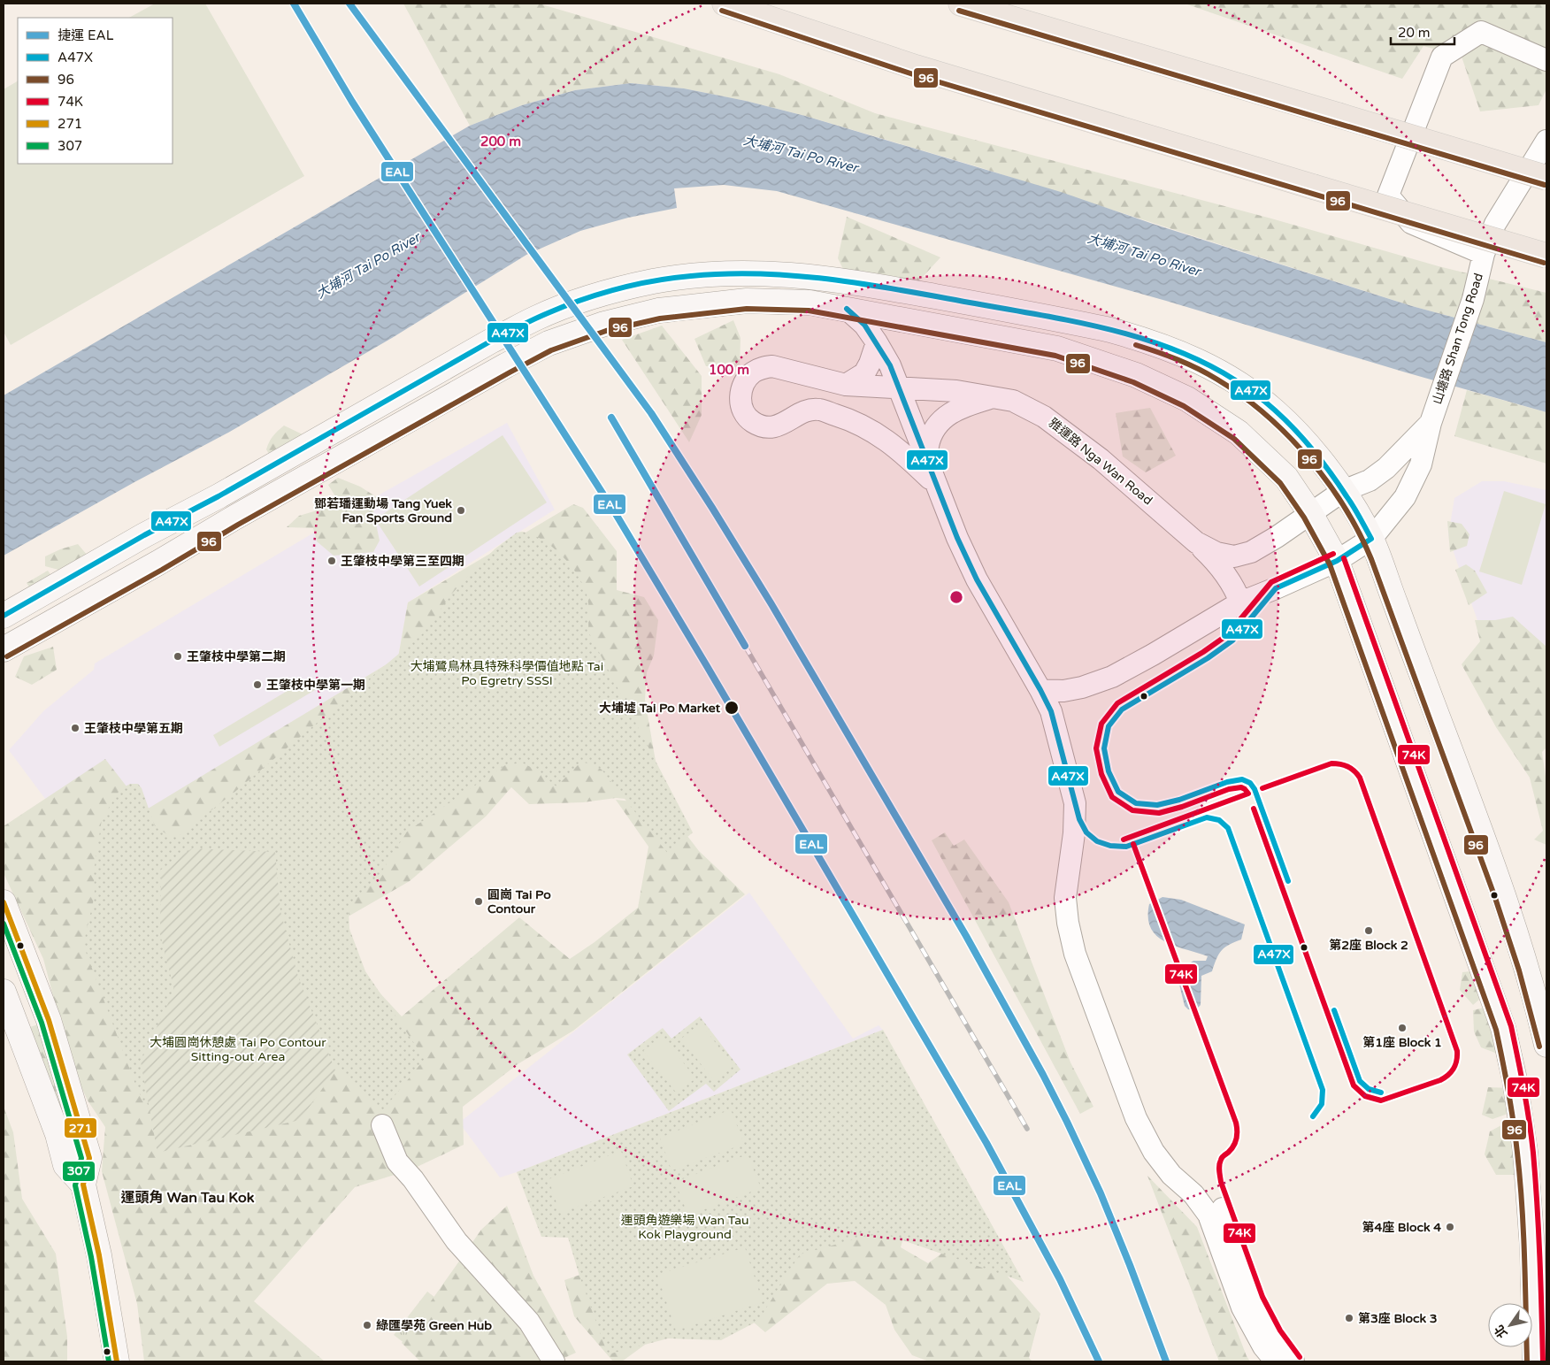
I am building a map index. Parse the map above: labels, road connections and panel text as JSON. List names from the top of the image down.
{
  "streets": {
    "street": ["山塘路 Shan Tong Road", "雅運路 Nga Wan Road"]
  },
  "crossings": [
    ["山塘路 Shan Tong Road", "雅運路 Nga Wan Road"]
  ],
  "districts": ["運頭角 Wan Tau Kok"],
  "water": ["大埔河 Tai Po River"],
  "parks": ["大埔鷺鳥林具特殊科學價值地點 Tai Po Egretry SSSI", "大埔圓崗休憩處 Tai Po Contour Sitting-out Area", "運頭角遊樂場 Wan Tau Kok Playground"],
  "places": [
    "鄧若璠運動場 Tang Yuek Fan Sports Ground",
    "王肇枝中學第三至四期",
    "王肇枝中學第二期",
    "王肇枝中學第一期",
    "大埔墟 Tai Po Market",
    "王肇枝中學第五期",
    "圓崗 Tai Po Contour",
    "第2座 Block 2",
    "第1座 Block 1",
    "第4座 Block 4",
    "第3座 Block 3",
    "綠匯學苑 Green Hub"
  ],
  "lines": [
    "metro line EAL",
    "transit line 96",
    "transit line A47X",
    "transit line 74K",
    "transit line 271",
    "transit line 307"
  ],
  "legend": [
    "捷運 EAL",
    "A47X",
    "96",
    "74K",
    "271",
    "307"
  ],
  "scale_bar": "20 m",
  "north": "bottom left",
  "rings": ["200 m", "100 m"]
}
